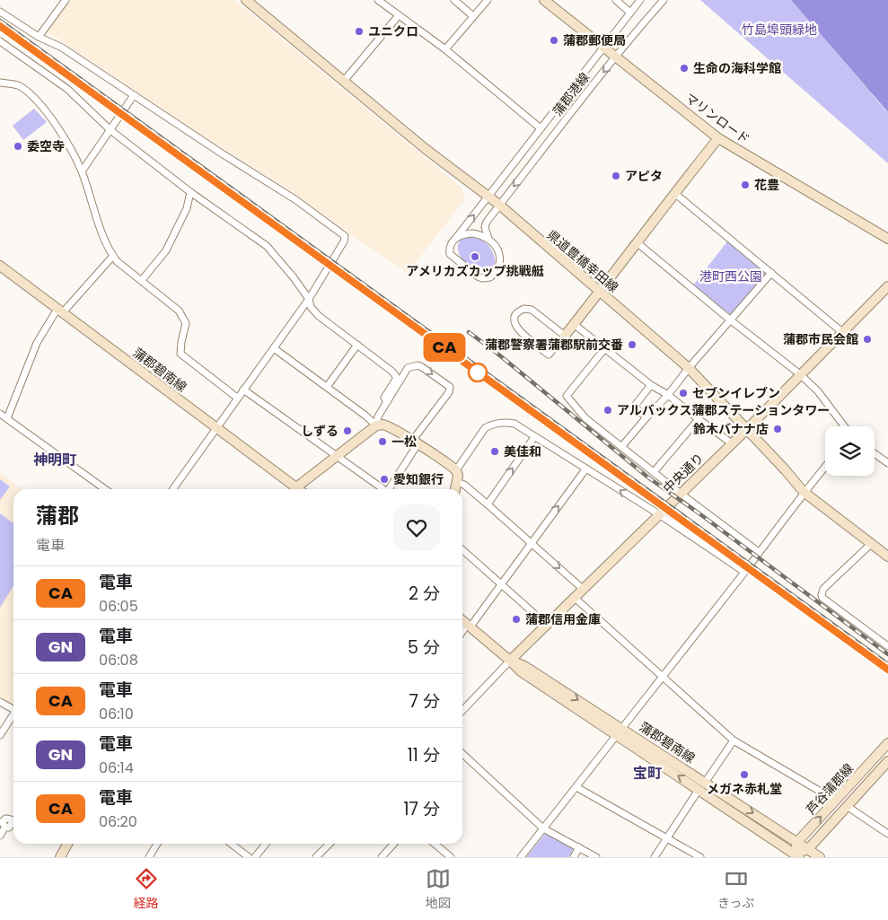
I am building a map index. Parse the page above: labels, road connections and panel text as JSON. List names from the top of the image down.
{
  "streets": {
    "main road": [
      "マリンロード",
      "県道豊橋幸田線",
      "蒲郡碧南線",
      "中央通り",
      "芦谷蒲郡線"
    ],
    "street": ["蒲郡港線"]
  },
  "crossings": [
    ["蒲郡港線", "マリンロード"],
    ["蒲郡港線", "県道豊橋幸田線"],
    ["県道豊橋幸田線", "中央通り"],
    ["蒲郡碧南線", "中央通り"],
    ["蒲郡碧南線", "芦谷蒲郡線"]
  ],
  "districts": ["神明町", "宝町"],
  "parks": ["竹島埠頭緑地", "港町西公園"],
  "places": [
    "ユニクロ",
    "蒲郡郵便局",
    "生命の海科学館",
    "委空寺",
    "アピタ",
    "花豊",
    "アメリカズカップ挑戦艇",
    "蒲郡市民会館",
    "蒲郡警察署蒲郡駅前交番",
    "セブンイレブン",
    "アルバックス蒲郡ステーションタワー",
    "鈴木バナナ店",
    "しずる",
    "一松",
    "美佳和",
    "愛知銀行",
    "蒲郡信用金庫",
    "メガネ赤札堂"
  ],
  "page": {
    "on_map": "CA",
    "heading": ["蒲郡", "電車"],
    "list": [
      {
        "mark": "CA",
        "name": "電車",
        "note": "06:05",
        "value": "2 分"
      },
      {
        "mark": "GN",
        "name": "電車",
        "note": "06:08",
        "value": "5 分"
      },
      {
        "mark": "CA",
        "name": "電車",
        "note": "06:10",
        "value": "7 分"
      },
      {
        "mark": "GN",
        "name": "電車",
        "note": "06:14",
        "value": "11 分"
      },
      {
        "mark": "CA",
        "name": "電車",
        "note": "06:20",
        "value": "17 分"
      }
    ],
    "tabs": ["経路", "地図", "きっぷ"]
  }
}
